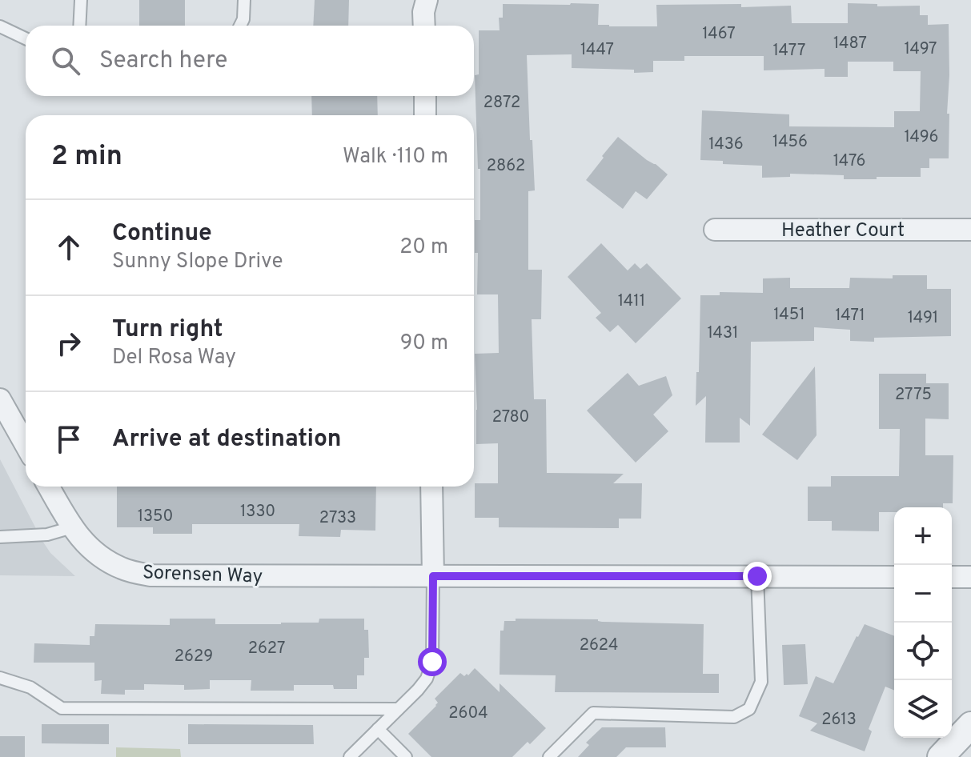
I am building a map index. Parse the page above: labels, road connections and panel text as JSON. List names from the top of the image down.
{
  "streets": {
    "street": ["Heather Court", "Sorensen Way"]
  },
  "house_numbers": [
    "1467",
    "1487",
    "1497",
    "1447",
    "1477",
    "2872",
    "1496",
    "1456",
    "1436",
    "1476",
    "2862",
    "1411",
    "1451",
    "1471",
    "1491",
    "1431",
    "2775",
    "2780",
    "1330",
    "1350",
    "2733",
    "2624",
    "2627",
    "2629",
    "2604",
    "2613"
  ],
  "page": {
    "search": "Search here",
    "heading": ["2 min", "Walk · 110 m"],
    "list": [
      ["Continue", "Sunny Slope Drive", "20 m"],
      ["Turn right", "Del Rosa Way", "90 m"],
      "Arrive at destination"
    ],
    "map_buttons": ["+", "−"]
  }
}
